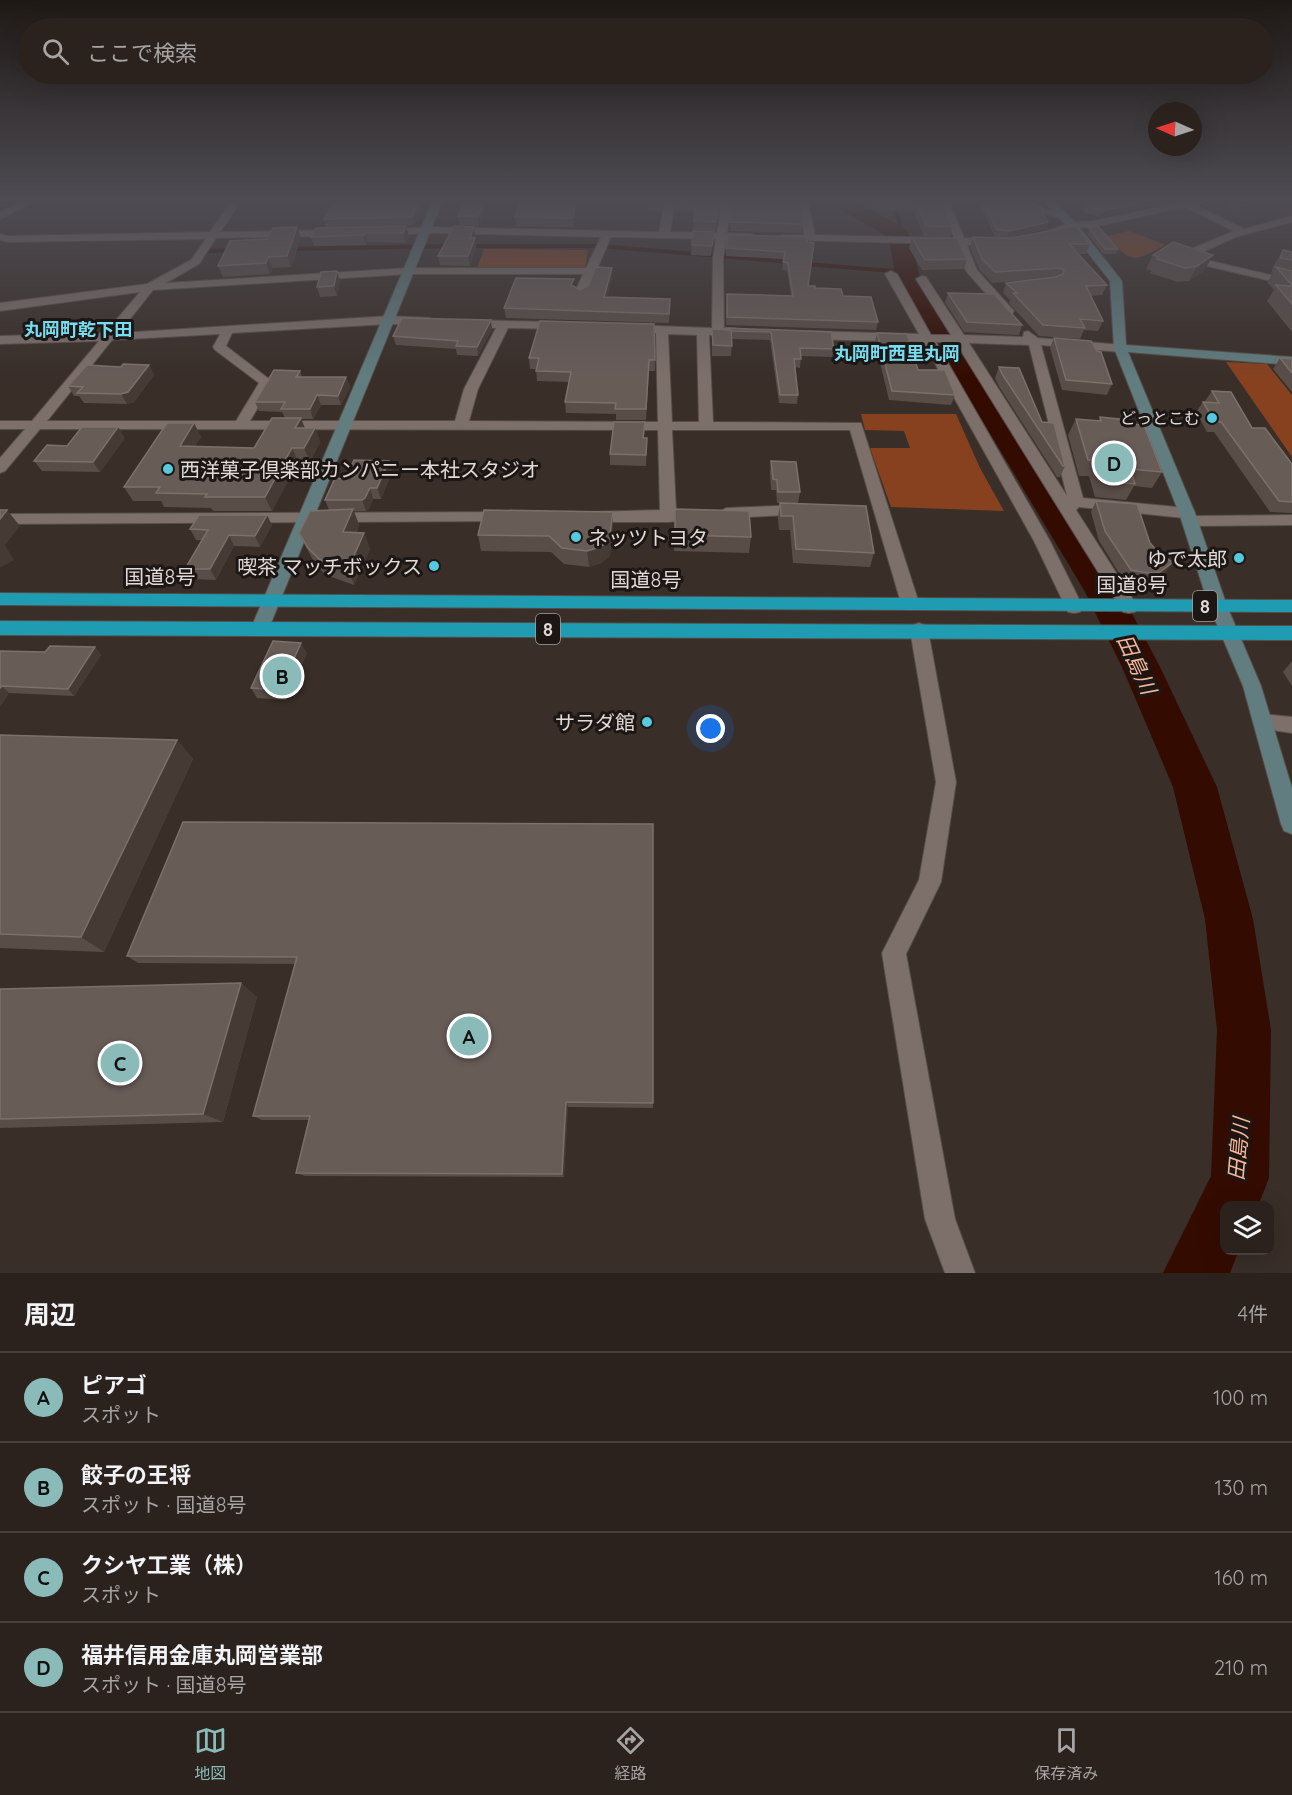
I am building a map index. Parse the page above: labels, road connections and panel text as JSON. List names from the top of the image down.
{
  "streets": {
    "highway": ["国道8号", "8"]
  },
  "districts": ["丸岡町乾下田", "丸岡町西里丸岡"],
  "water": ["田島川"],
  "places": [
    "どっとこむ",
    "西洋菓子倶楽部カンパニー本社スタジオ",
    "ネッツトヨタ",
    "ゆで太郎",
    "喫茶 マッチボックス",
    "サラダ館"
  ],
  "north": "left",
  "page": {
    "search": "ここで検索",
    "pins": [
      "D",
      "B",
      "A",
      "C"
    ],
    "heading": ["周辺", "4件"],
    "list": [
      {
        "mark": "A",
        "name": "ピアゴ",
        "note": "スポット",
        "value": "100 m"
      },
      {
        "mark": "B",
        "name": "餃子の王将",
        "note": "スポット · 国道8号",
        "value": "130 m"
      },
      {
        "mark": "C",
        "name": "クシヤ工業（株）",
        "note": "スポット",
        "value": "160 m"
      },
      {
        "mark": "D",
        "name": "福井信用金庫丸岡営業部",
        "note": "スポット · 国道8号",
        "value": "210 m"
      }
    ],
    "nav": ["地図", "経路", "保存済み"]
  }
}
